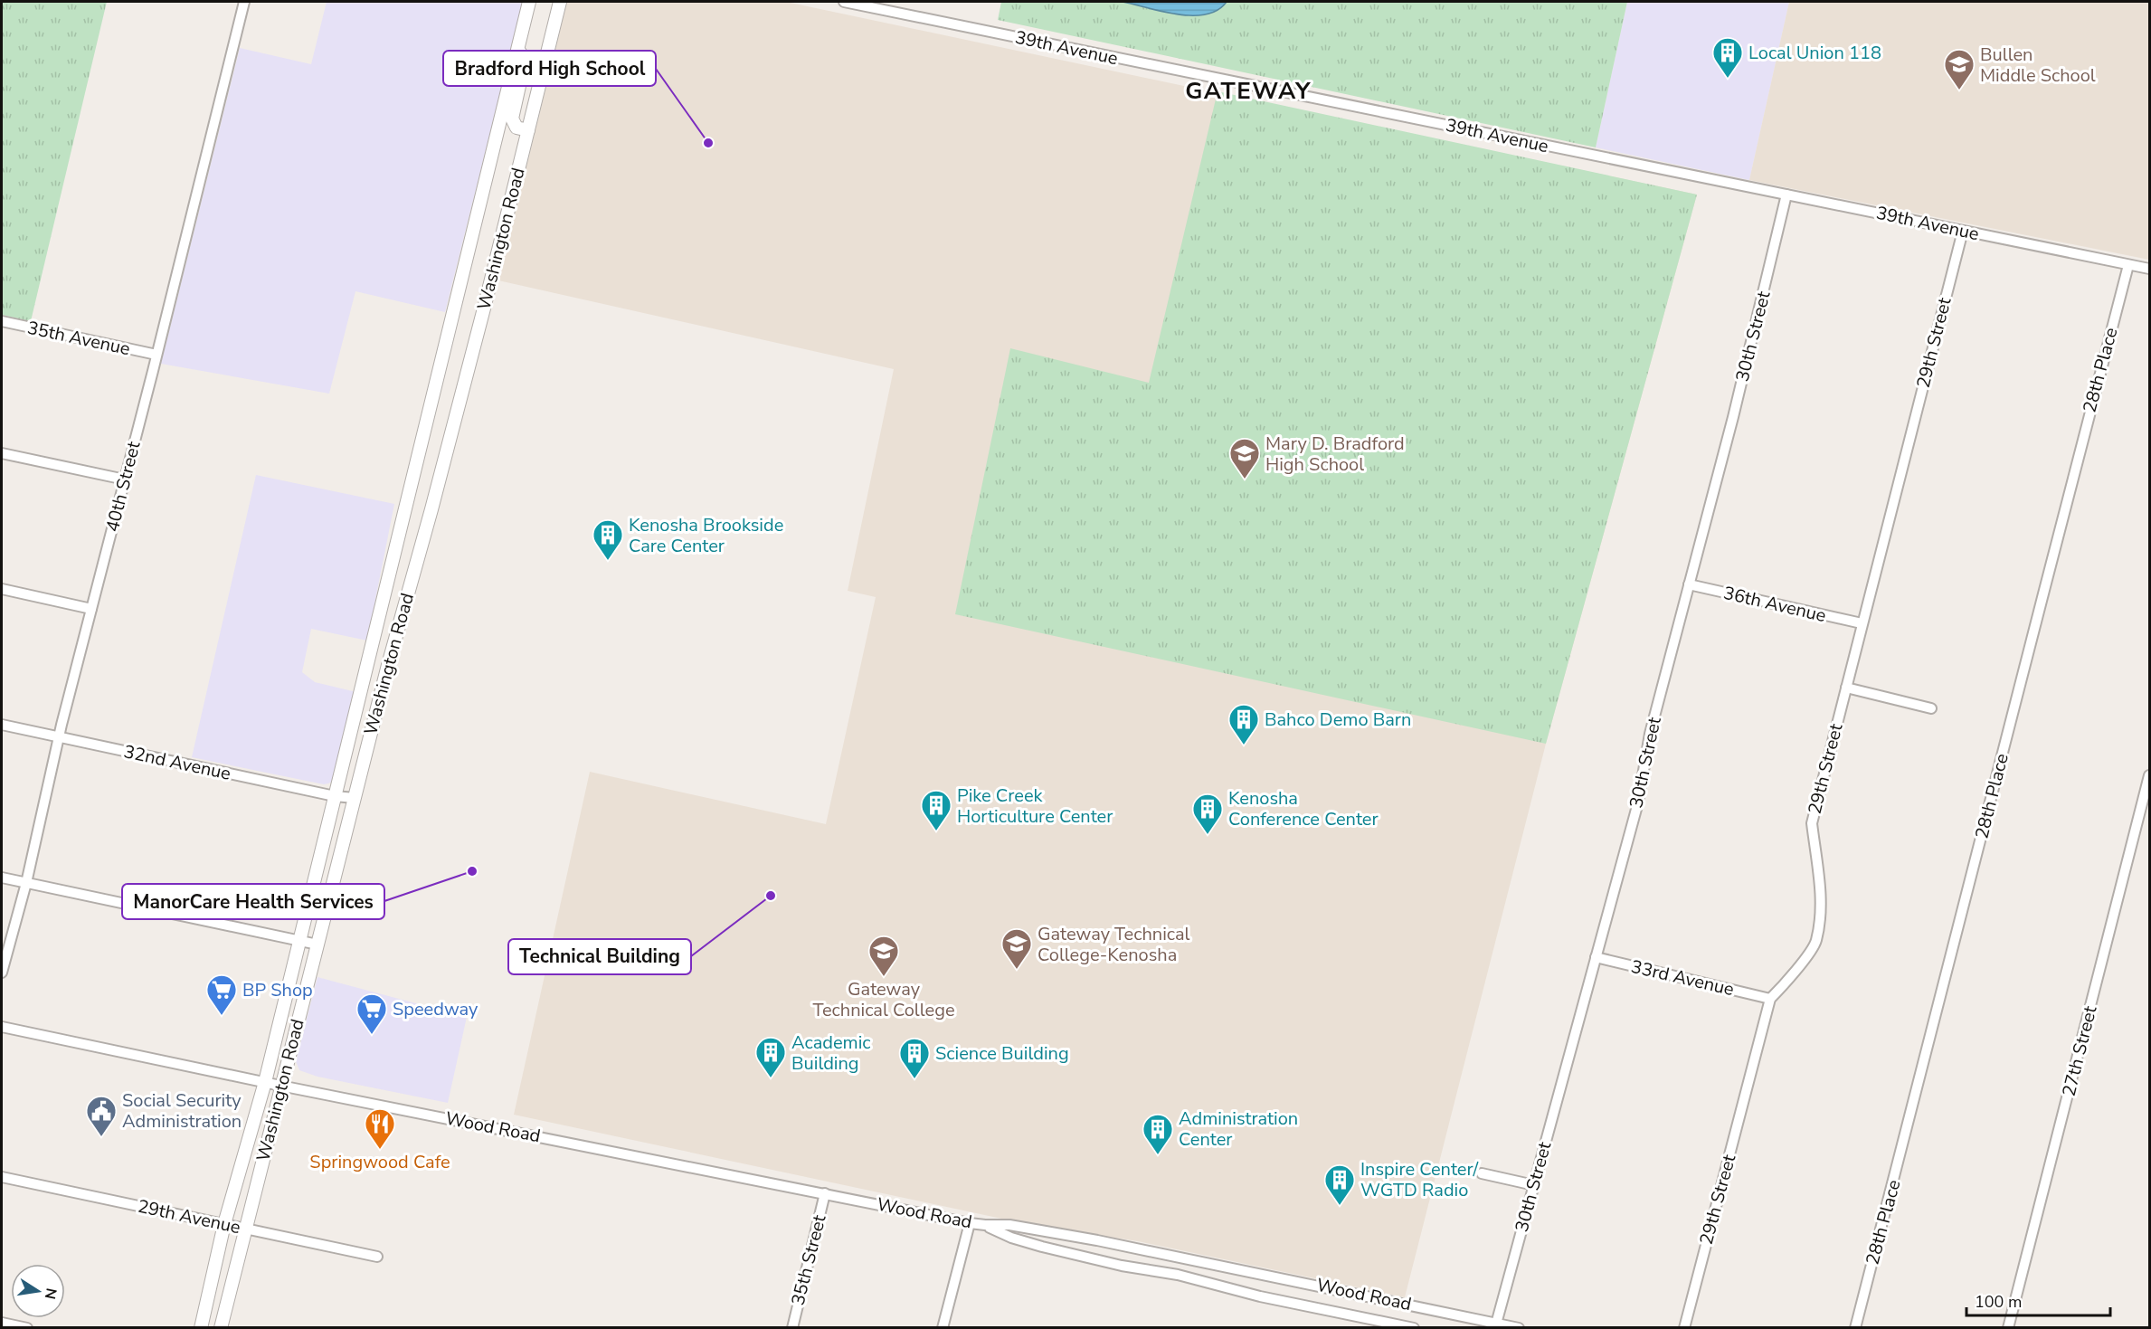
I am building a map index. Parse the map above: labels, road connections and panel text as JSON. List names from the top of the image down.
{
  "streets": {
    "main road": ["Washington Road"],
    "street": [
      "39th Avenue",
      "30th Street",
      "35th Avenue",
      "29th Street",
      "28th Place",
      "40th Street",
      "36th Avenue",
      "32nd Avenue",
      "33rd Avenue",
      "27th Street",
      "Wood Road",
      "29th Avenue",
      "35th Street"
    ]
  },
  "crossings": [
    ["39th Avenue", "30th Street"],
    ["39th Avenue", "29th Street"],
    ["39th Avenue", "28th Place"],
    ["Washington Road", "32nd Avenue"],
    ["Washington Road", "Wood Road"],
    ["Washington Road", "29th Avenue"],
    ["30th Street", "36th Avenue"],
    ["30th Street", "33rd Avenue"],
    ["30th Street", "Wood Road"],
    ["35th Avenue", "40th Street"],
    ["29th Street", "36th Avenue"],
    ["29th Street", "33rd Avenue"],
    ["40th Street", "32nd Avenue"],
    ["Wood Road", "35th Street"]
  ],
  "districts": ["GATEWAY"],
  "places": {
    "building": [
      "Local Union 118",
      "Kenosha Brookside Care Center",
      "Bahco Demo Barn",
      "Pike Creek Horticulture Center",
      "Kenosha Conference Center",
      "Academic Building",
      "Science Building",
      "Administration Center",
      "Inspire Center/ WGTD Radio"
    ],
    "school or university": [
      "Bullen Middle School",
      "Mary D. Bradford High School",
      "Gateway Technical College-Kenosha",
      "Gateway Technical College"
    ],
    "other": ["Bradford High School", "ManorCare Health Services", "Technical Building"],
    "supermarket": ["BP Shop", "Speedway"],
    "public building": ["Social Security Administration"],
    "restaurant": ["Springwood Cafe"]
  },
  "scale_bar": "100 m",
  "north": "right"
}
